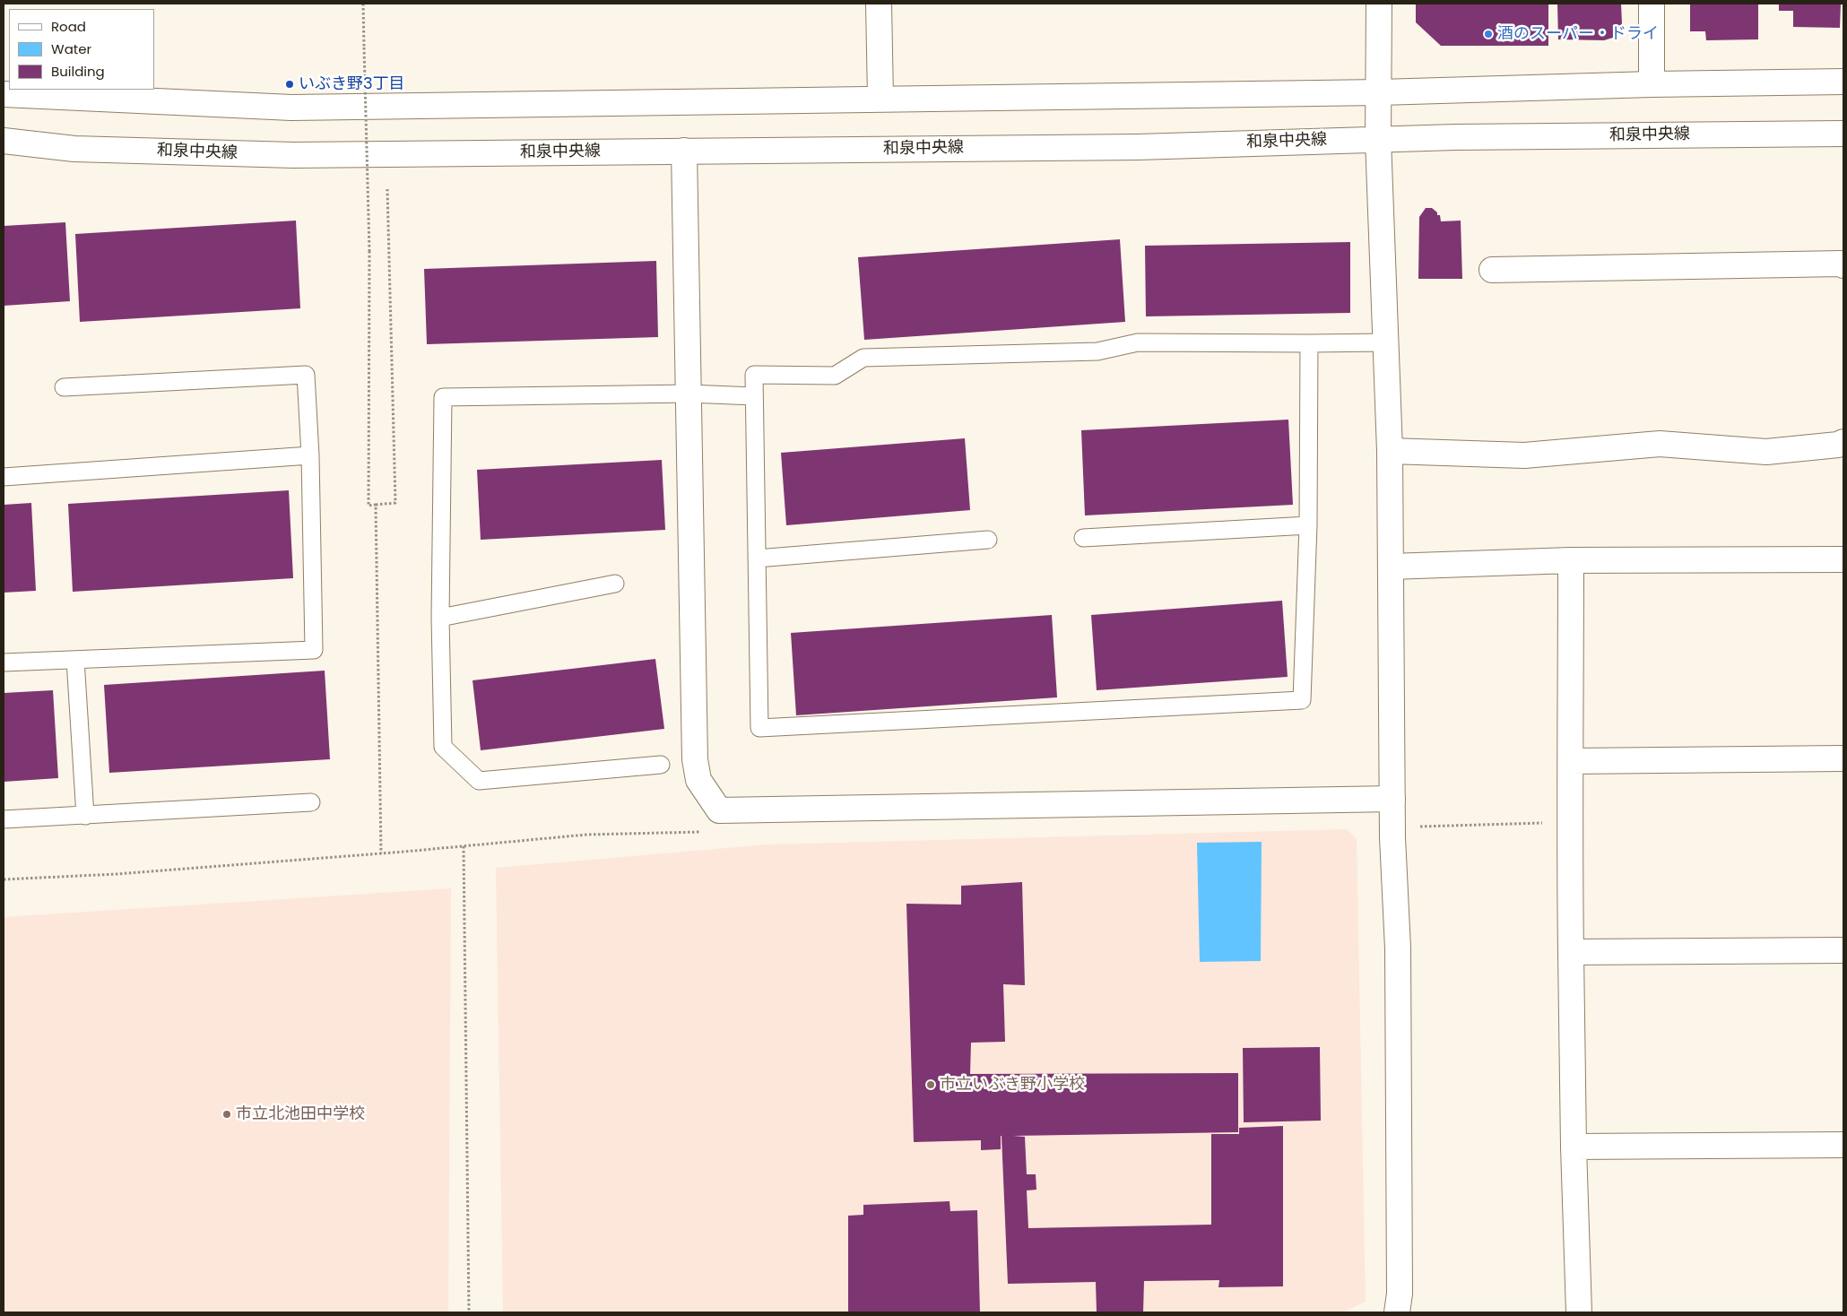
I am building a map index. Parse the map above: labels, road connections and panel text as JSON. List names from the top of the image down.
{
  "streets": {
    "street": ["和泉中央線"]
  },
  "places": [
    "酒のスーパー・ドライ",
    "いぶき野3丁目",
    "市立いぶき野小学校",
    "市立北池田中学校"
  ],
  "legend": ["Road", "Water", "Building"]
}
